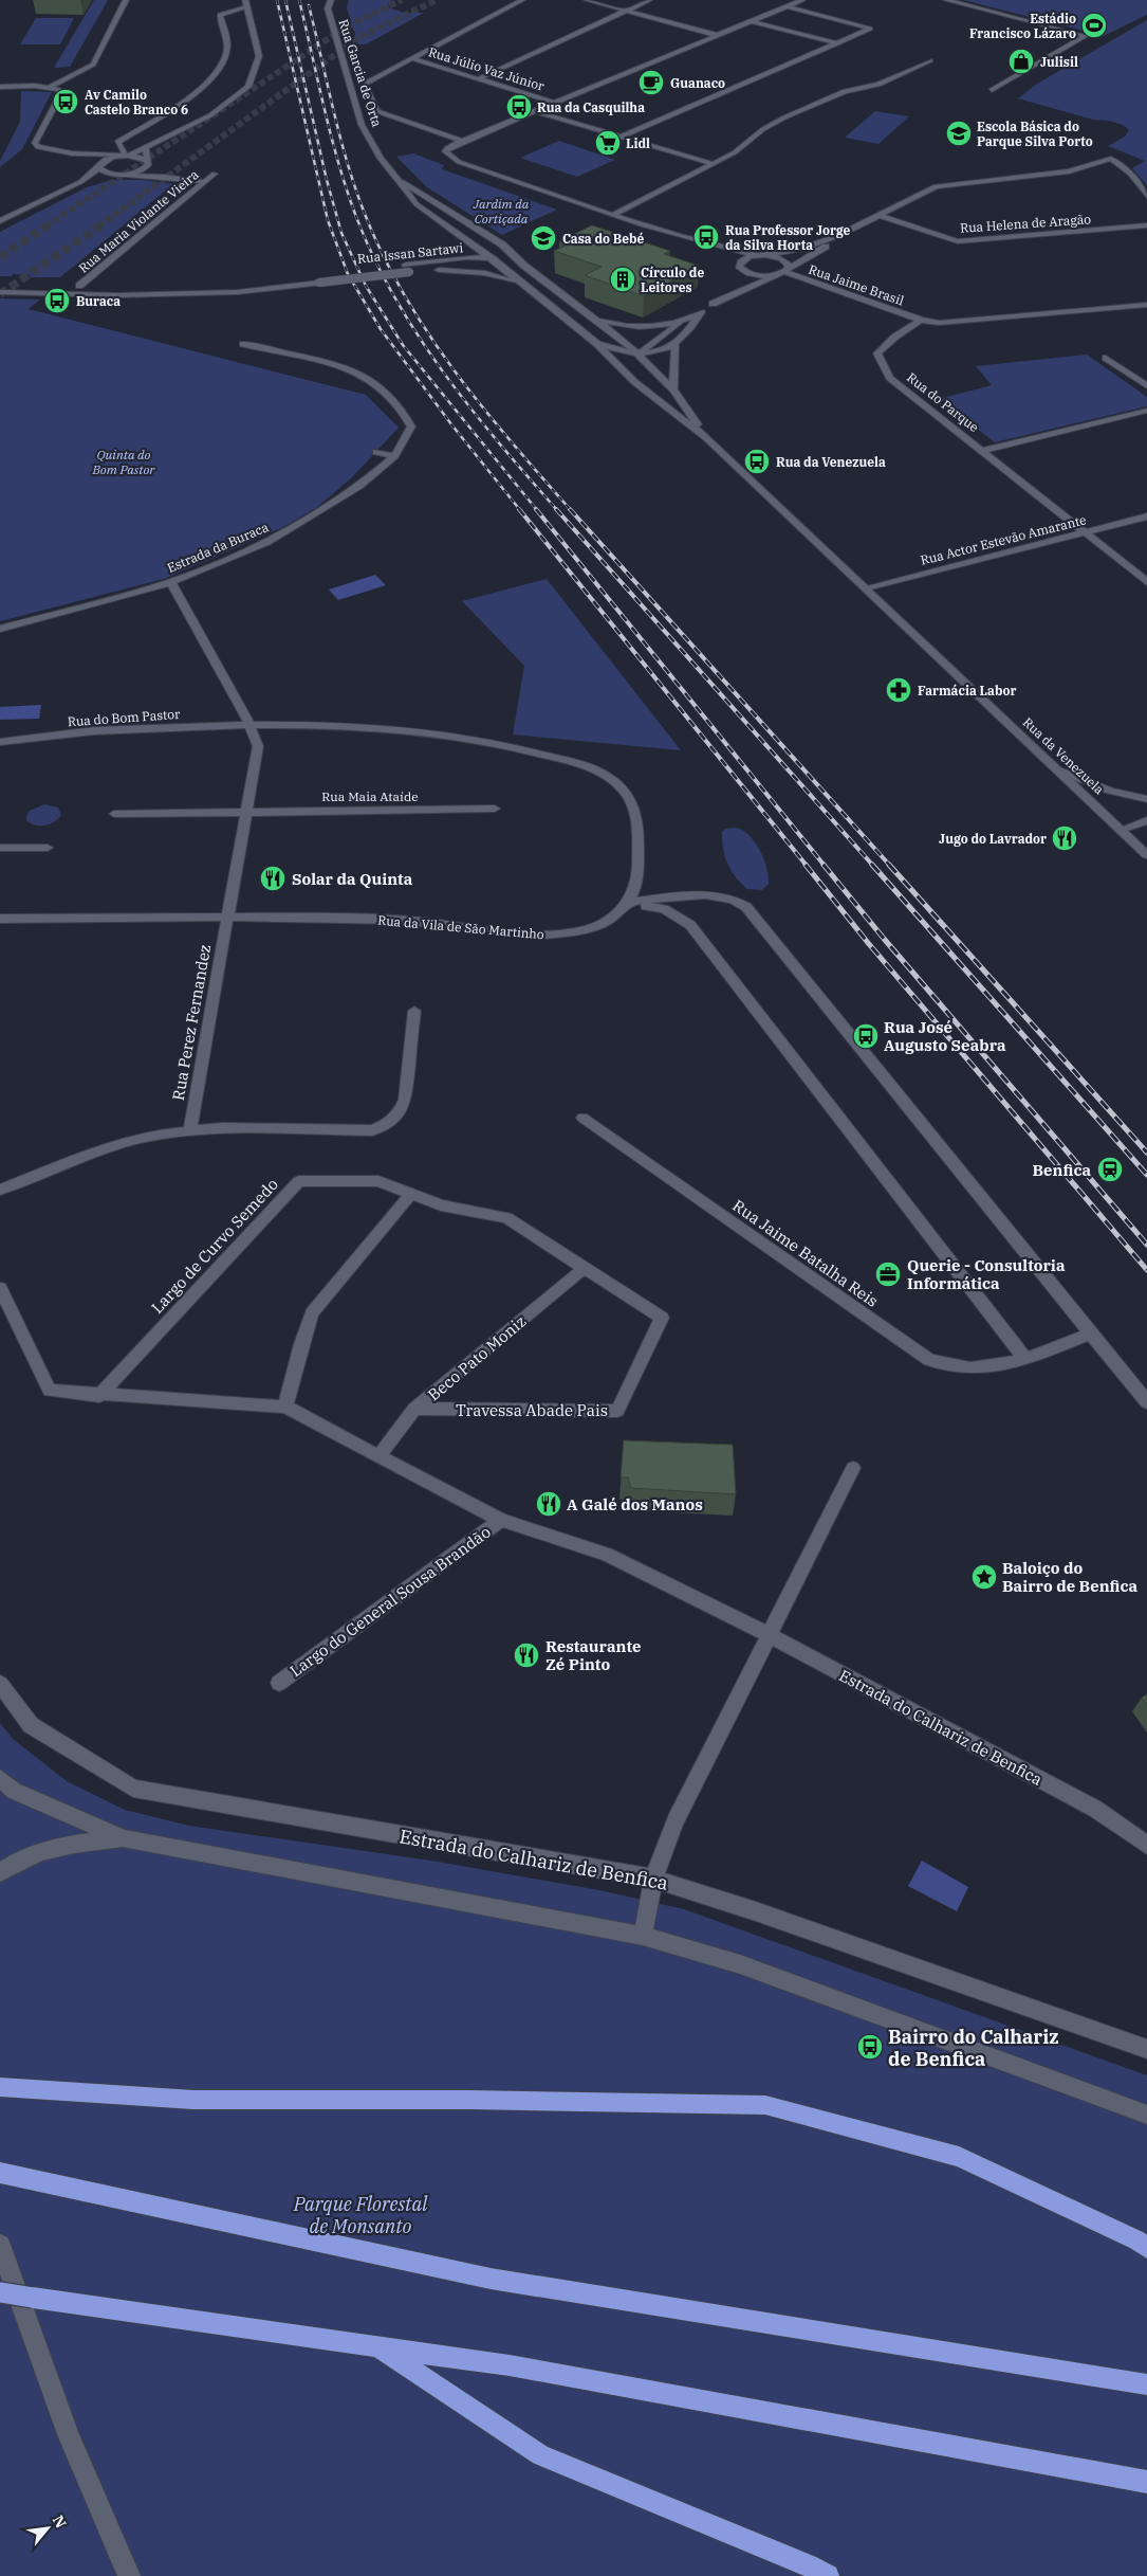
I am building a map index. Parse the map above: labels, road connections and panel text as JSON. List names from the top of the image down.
{
  "streets": {
    "street": [
      "Rua Júlio Vaz Júnior",
      "Rua Garcia de Orta",
      "Rua Maria Violante Vieira",
      "Rua Helena de Aragão",
      "Rua Issan Sartawi",
      "Rua Jaime Brasil",
      "Rua do Parque",
      "Rua Actor Estevão Amarante",
      "Estrada da Buraca",
      "Rua do Bom Pastor",
      "Rua da Venezuela",
      "Rua Maia Ataíde",
      "Rua da Vila de São Martinho",
      "Rua Perez Fernandez",
      "Largo de Curvo Semedo",
      "Rua Jaime Batalha Reis",
      "Beco Pato Moniz",
      "Travessa Abade Pais",
      "Largo do General Sousa Brandão",
      "Estrada do Calhariz de Benfica"
    ]
  },
  "crossings": [
    ["Rua Garcia de Orta", "Rua Issan Sartawi"],
    ["Rua Garcia de Orta", "Rua da Venezuela"],
    ["Rua Maria Violante Vieira", "Rua Issan Sartawi"],
    ["Rua Issan Sartawi", "Rua da Venezuela"],
    ["Rua Jaime Brasil", "Rua do Parque"],
    ["Rua do Parque", "Rua Actor Estevão Amarante"],
    ["Rua Actor Estevão Amarante", "Rua da Venezuela"],
    ["Rua do Bom Pastor", "Rua Perez Fernandez"],
    ["Rua Maia Ataíde", "Rua Perez Fernandez"],
    ["Rua da Vila de São Martinho", "Rua Perez Fernandez"],
    ["Largo de Curvo Semedo", "Beco Pato Moniz"],
    ["Largo de Curvo Semedo", "Travessa Abade Pais"],
    ["Largo de Curvo Semedo", "Estrada do Calhariz de Benfica"],
    ["Beco Pato Moniz", "Travessa Abade Pais"],
    ["Beco Pato Moniz", "Estrada do Calhariz de Benfica"],
    ["Largo do General Sousa Brandão", "Estrada do Calhariz de Benfica"]
  ],
  "parks": ["Jardim da Cortiçada", "Quinta do Bom Pastor", "Parque Florestal de Monsanto"],
  "places": {
    "sports": ["Estádio Francisco Lázaro"],
    "shop": ["Julisil"],
    "cafe": ["Guanaco"],
    "bus stop": [
      "Av Camilo Castelo Branco 6",
      "Rua da Casquilha",
      "Rua Professor Jorge da Silva Horta",
      "Buraca",
      "Rua da Venezuela",
      "Rua José Augusto Seabra",
      "Bairro do Calhariz de Benfica"
    ],
    "school or university": ["Escola Básica do Parque Silva Porto", "Casa do Bebé"],
    "supermarket": ["Lidl"],
    "building": ["Círculo de Leitores"],
    "pharmacy": ["Farmácia Labor"],
    "restaurant": [
      "Jugo do Lavrador",
      "Solar da Quinta",
      "A Galé dos Manos",
      "Restaurante Zé Pinto"
    ],
    "station": ["Benfica"],
    "office": ["Querie - Consultoria Informática"],
    "place": ["Baloiço do Bairro de Benfica"]
  },
  "north": "top right"
}
